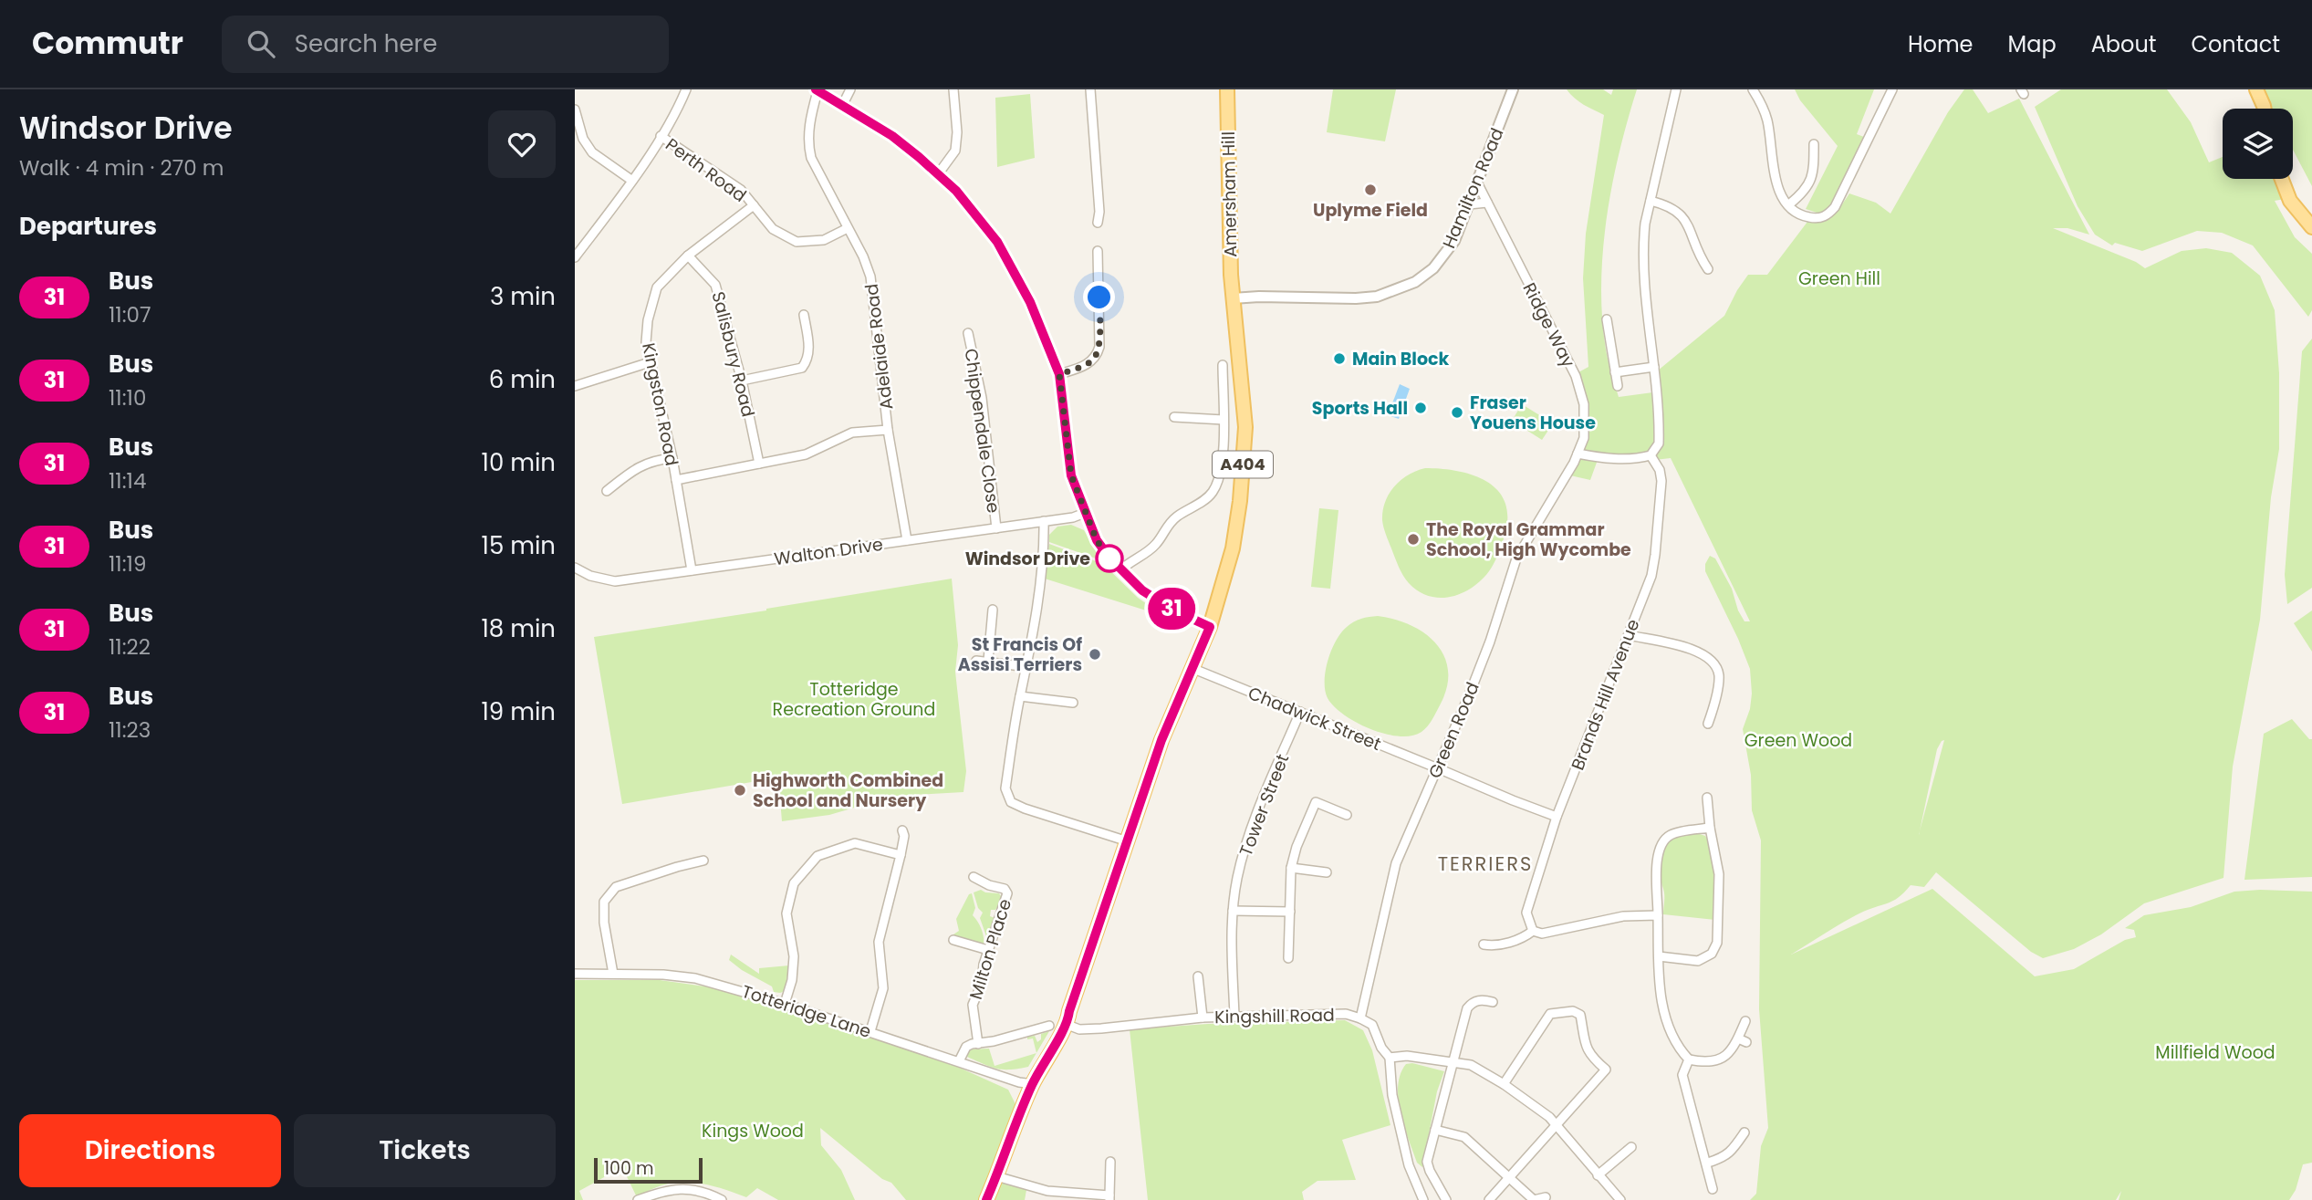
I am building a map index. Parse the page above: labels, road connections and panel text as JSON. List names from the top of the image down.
{
  "streets": {
    "main road": ["Amersham Hill", "A404"],
    "street": [
      "Perth Road",
      "Hamilton Road",
      "Ridge Way",
      "Adelaide Road",
      "Salisbury Road",
      "Kingston Road",
      "Chippendale Close",
      "Walton Drive",
      "Brands Hill Avenue",
      "Chadwick Street",
      "Green Road",
      "Tower Street",
      "Milton Place",
      "Totteridge Lane",
      "Kingshill Road"
    ]
  },
  "crossings": [
    ["Perth Road", "Adelaide Road"],
    ["Perth Road", "Kingston Road"],
    ["Hamilton Road", "Amersham Hill"],
    ["Hamilton Road", "Ridge Way"],
    ["Hamilton Road", "A404"],
    ["Amersham Hill", "A404"],
    ["Ridge Way", "Green Road"],
    ["Adelaide Road", "Walton Drive"],
    ["Salisbury Road", "Kingston Road"],
    ["Kingston Road", "Walton Drive"],
    ["Chippendale Close", "Walton Drive"],
    ["A404", "Chadwick Street"],
    ["A404", "Totteridge Lane"],
    ["A404", "Kingshill Road"],
    ["Brands Hill Avenue", "Chadwick Street"],
    ["Chadwick Street", "Green Road"],
    ["Chadwick Street", "Tower Street"],
    ["Green Road", "Kingshill Road"],
    ["Tower Street", "Kingshill Road"]
  ],
  "districts": ["TERRIERS"],
  "parks": [
    "Green Hill",
    "Totteridge Recreation Ground",
    "Green Wood",
    "Millfield Wood",
    "Kings Wood"
  ],
  "places": [
    "Uplyme Field",
    "Main Block",
    "Sports Hall",
    "Fraser Youens House",
    "The Royal Grammar School, High Wycombe",
    "Windsor Drive",
    "St Francis Of Assisi Terriers",
    "Highworth Combined School and Nursery"
  ],
  "lines": ["bus line 31"],
  "scale_bar": "100 m",
  "page": {
    "header": "Commutr",
    "search": "Search here",
    "nav": [
      "Home",
      "Map",
      "About",
      "Contact"
    ],
    "heading": [
      ["Windsor Drive", "Walk · 4 min · 270 m"],
      "Departures"
    ],
    "on_map": "31",
    "list": [
      {
        "mark": "31",
        "name": "Bus",
        "note": "11:07",
        "value": "3 min"
      },
      {
        "mark": "31",
        "name": "Bus",
        "note": "11:10",
        "value": "6 min"
      },
      {
        "mark": "31",
        "name": "Bus",
        "note": "11:14",
        "value": "10 min"
      },
      {
        "mark": "31",
        "name": "Bus",
        "note": "11:19",
        "value": "15 min"
      },
      {
        "mark": "31",
        "name": "Bus",
        "note": "11:22",
        "value": "18 min"
      },
      {
        "mark": "31",
        "name": "Bus",
        "note": "11:23",
        "value": "19 min"
      }
    ],
    "buttons": ["Directions", "Tickets"],
    "scale": "100 m"
  }
}
